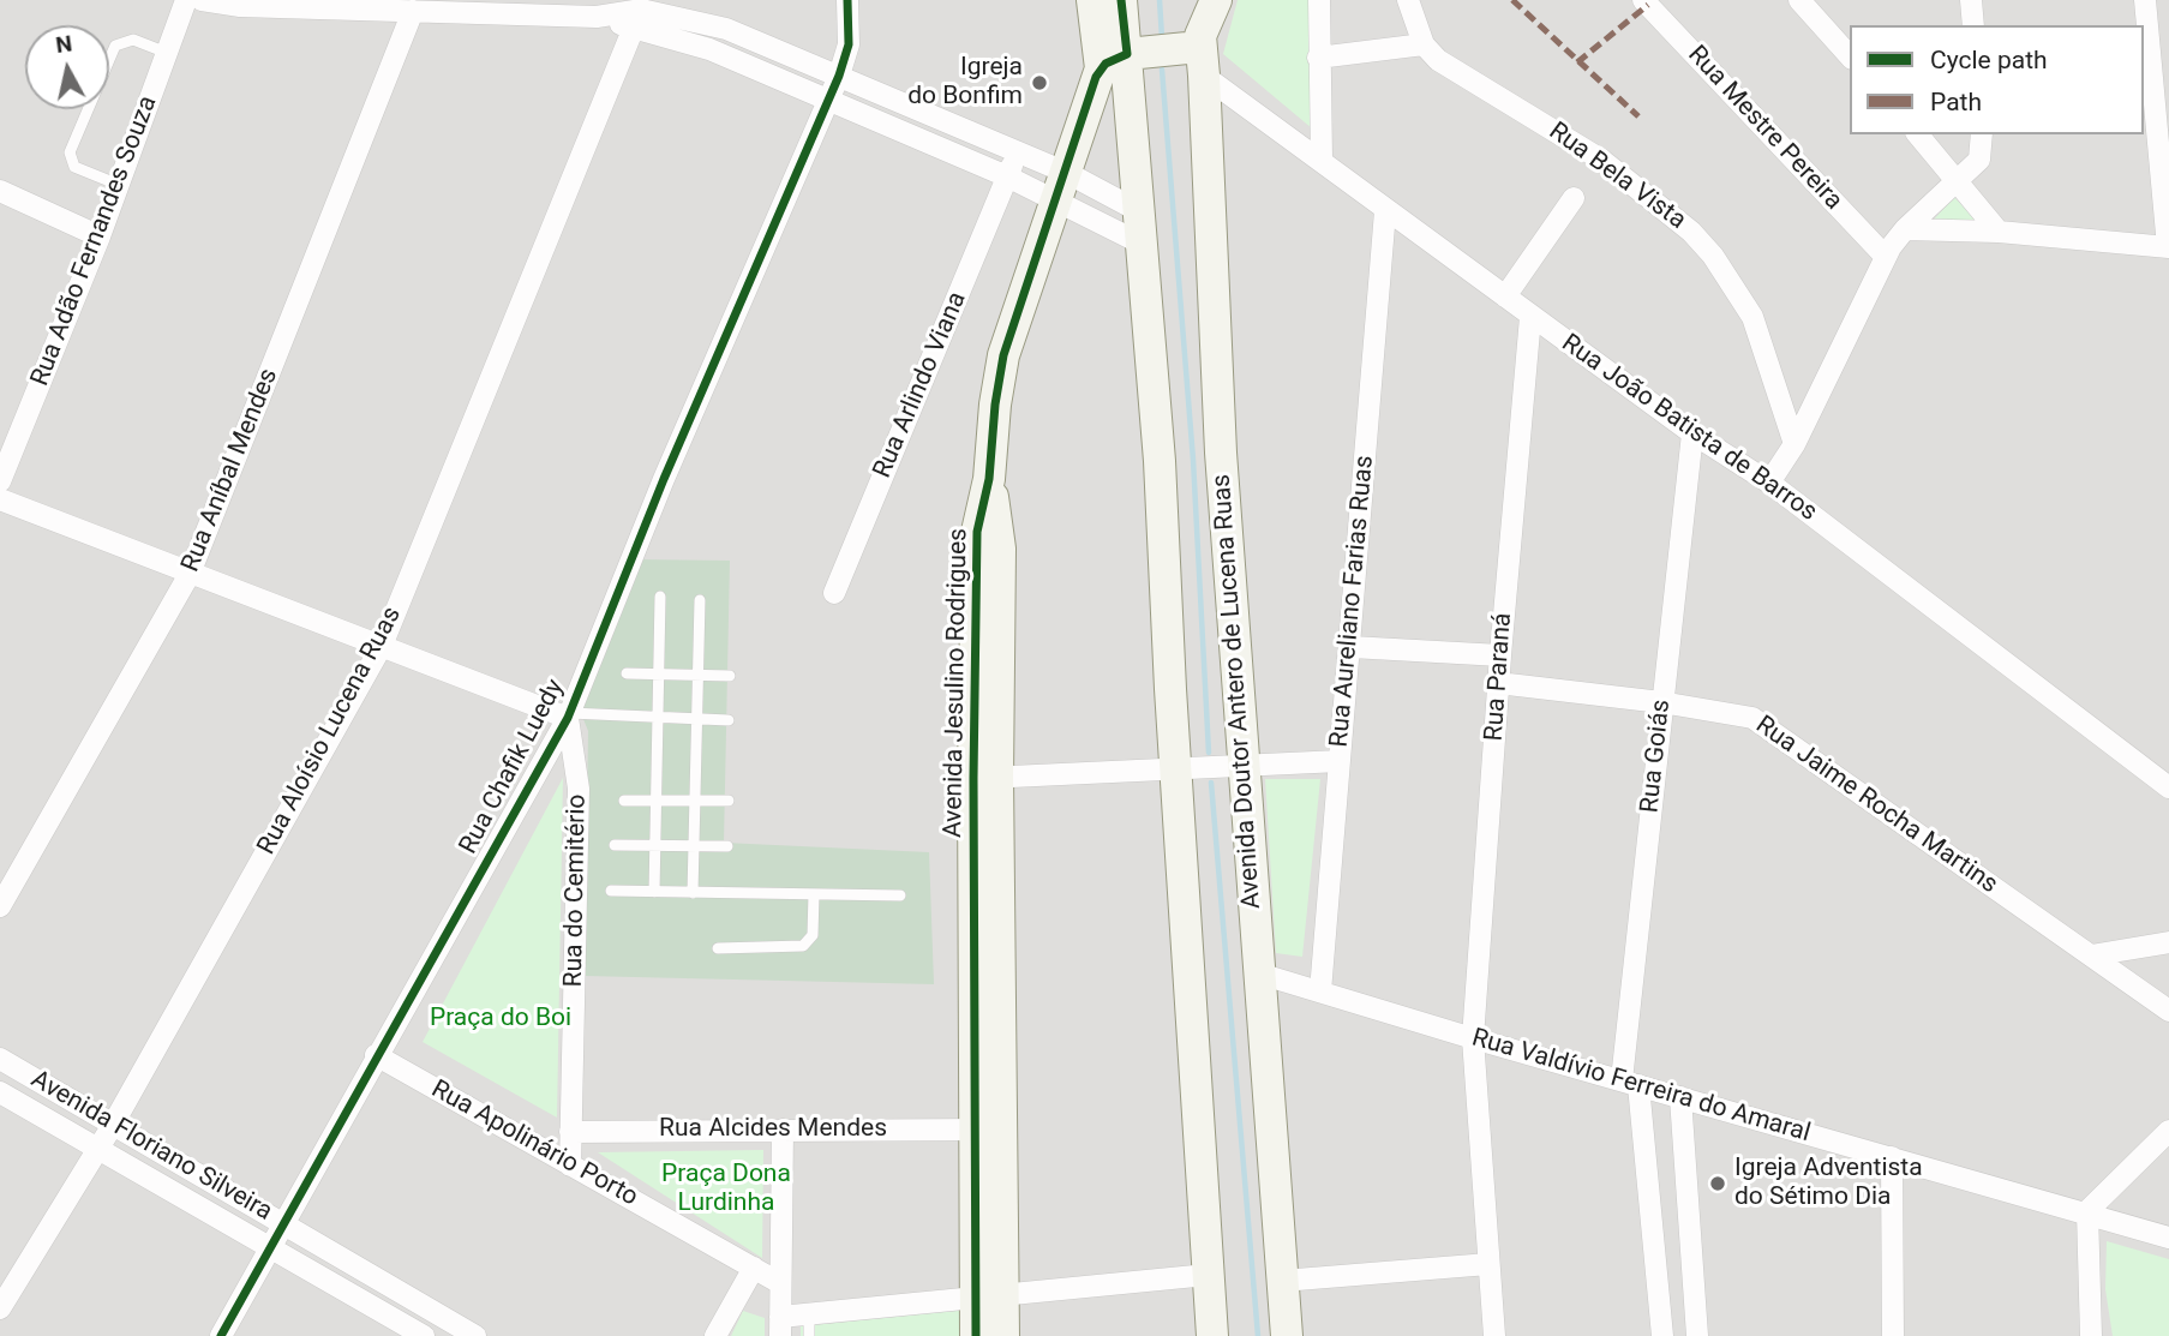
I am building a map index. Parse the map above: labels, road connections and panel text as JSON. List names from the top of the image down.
{
  "streets": {
    "main road": ["Avenida Jesulino Rodrigues", "Avenida Doutor Antero de Lucena Ruas"],
    "street": [
      "Rua Mestre Pereira",
      "Rua Bela Vista",
      "Rua Adão Fernandes Souza",
      "Rua Arlindo Viana",
      "Rua João Batista de Barros",
      "Rua Aníbal Mendes",
      "Rua Aureliano Farias Ruas",
      "Rua Paraná",
      "Rua Aloísio Lucena Ruas",
      "Rua Goiás",
      "Rua Chafik Luedy",
      "Rua Jaime Rocha Martins",
      "Rua do Cemitério",
      "Rua Valdívio Ferreira do Amaral",
      "Rua Alcides Mendes",
      "Rua Apolinário Porto",
      "Avenida Floriano Silveira"
    ]
  },
  "crossings": [
    ["Rua João Batista de Barros", "Rua Aureliano Farias Ruas"],
    ["Rua João Batista de Barros", "Rua Paraná"],
    ["Rua João Batista de Barros", "Avenida Doutor Antero de Lucena Ruas"],
    ["Rua João Batista de Barros", "Rua Goiás"],
    ["Rua Aureliano Farias Ruas", "Rua Valdívio Ferreira do Amaral"],
    ["Rua Paraná", "Rua Jaime Rocha Martins"],
    ["Rua Paraná", "Rua Valdívio Ferreira do Amaral"],
    ["Avenida Jesulino Rodrigues", "Rua Alcides Mendes"],
    ["Avenida Doutor Antero de Lucena Ruas", "Rua Valdívio Ferreira do Amaral"],
    ["Rua Aloísio Lucena Ruas", "Avenida Floriano Silveira"],
    ["Rua Goiás", "Rua Jaime Rocha Martins"],
    ["Rua Goiás", "Rua Valdívio Ferreira do Amaral"],
    ["Rua Chafik Luedy", "Rua do Cemitério"],
    ["Rua Chafik Luedy", "Rua Apolinário Porto"],
    ["Rua Chafik Luedy", "Avenida Floriano Silveira"],
    ["Rua do Cemitério", "Rua Alcides Mendes"],
    ["Rua do Cemitério", "Rua Apolinário Porto"]
  ],
  "parks": ["Praça do Boi", "Praça Dona Lurdinha"],
  "places": ["Igreja do Bonfim", "Igreja Adventista do Sétimo Dia"],
  "legend": ["Cycle path", "Path"],
  "north": "top"
}
